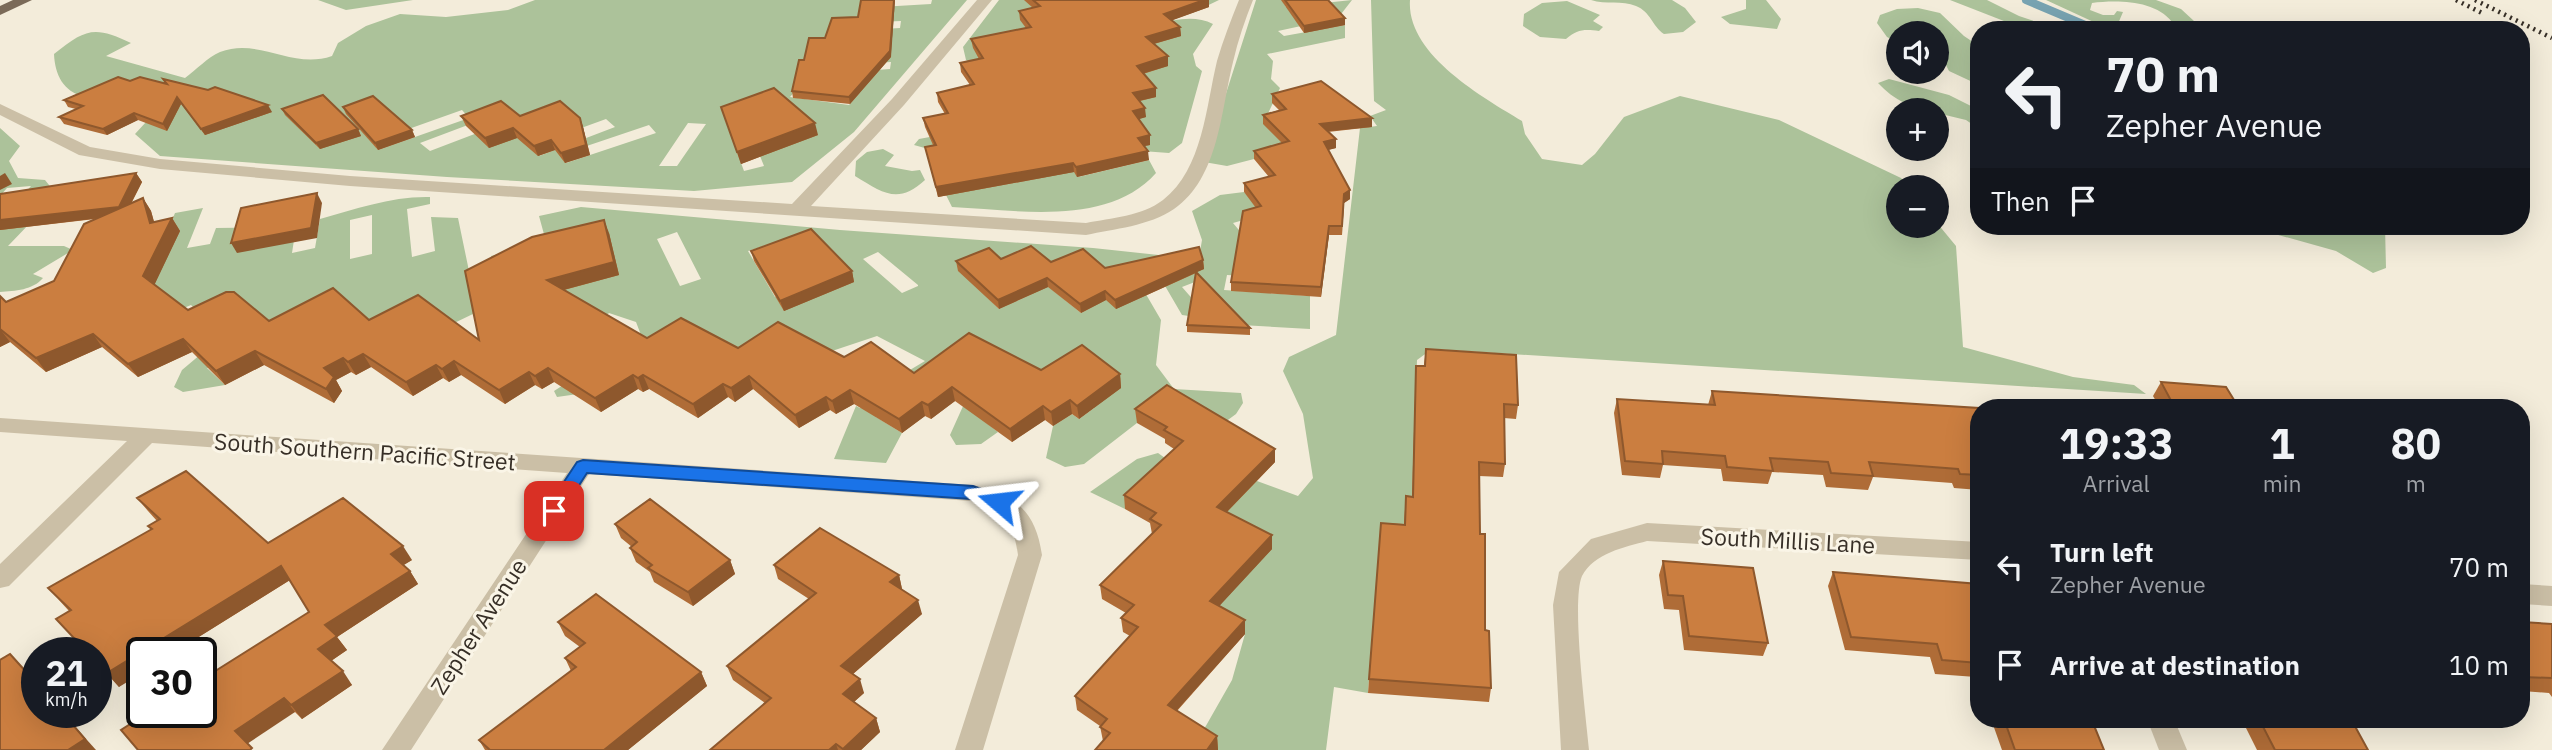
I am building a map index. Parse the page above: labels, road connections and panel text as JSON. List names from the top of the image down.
{
  "streets": {
    "street": ["South Southern Pacific Street", "South Millis Lane", "Zepher Avenue"]
  },
  "crossings": [
    ["South Southern Pacific Street", "Zepher Avenue"]
  ],
  "page": {
    "map_buttons": ["+", "−"],
    "turn": ["70 m", "Zepher Avenue"],
    "then": "Then",
    "eta": [
      "19:33",
      "Arrival",
      "1",
      "min",
      "80",
      "m"
    ],
    "list": [
      {
        "name": "Turn left",
        "note": "Zepher Avenue",
        "value": "70 m"
      },
      {
        "name": "Arrive at destination",
        "value": "10 m"
      }
    ],
    "speed": "21 km/h",
    "limit": "30"
  }
}
